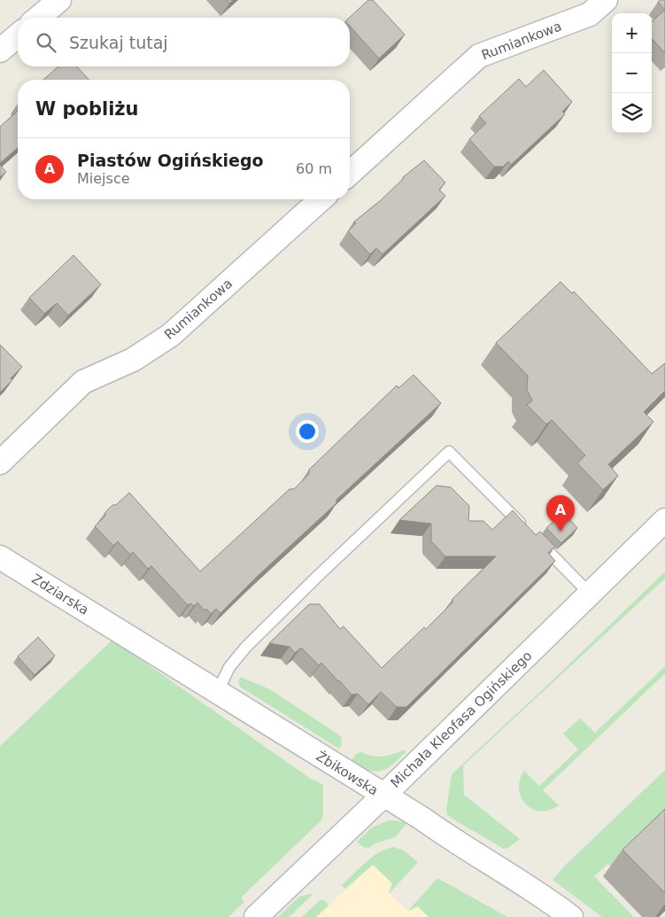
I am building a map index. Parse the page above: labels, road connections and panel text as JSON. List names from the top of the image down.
{
  "streets": {
    "street": [
      "Rumiankowa",
      "Zdziarska",
      "Michała Kleofasa Ogińskiego",
      "Żbikowska"
    ]
  },
  "crossings": [
    ["Zdziarska", "Żbikowska"],
    ["Michała Kleofasa Ogińskiego", "Żbikowska"]
  ],
  "page": {
    "map_buttons": ["+", "−"],
    "search": "Szukaj tutaj",
    "heading": "W pobliżu",
    "list": [
      {
        "mark": "A",
        "name": "Piastów Ogińskiego",
        "note": "Miejsce",
        "value": "60 m"
      }
    ],
    "pins": "A"
  }
}
